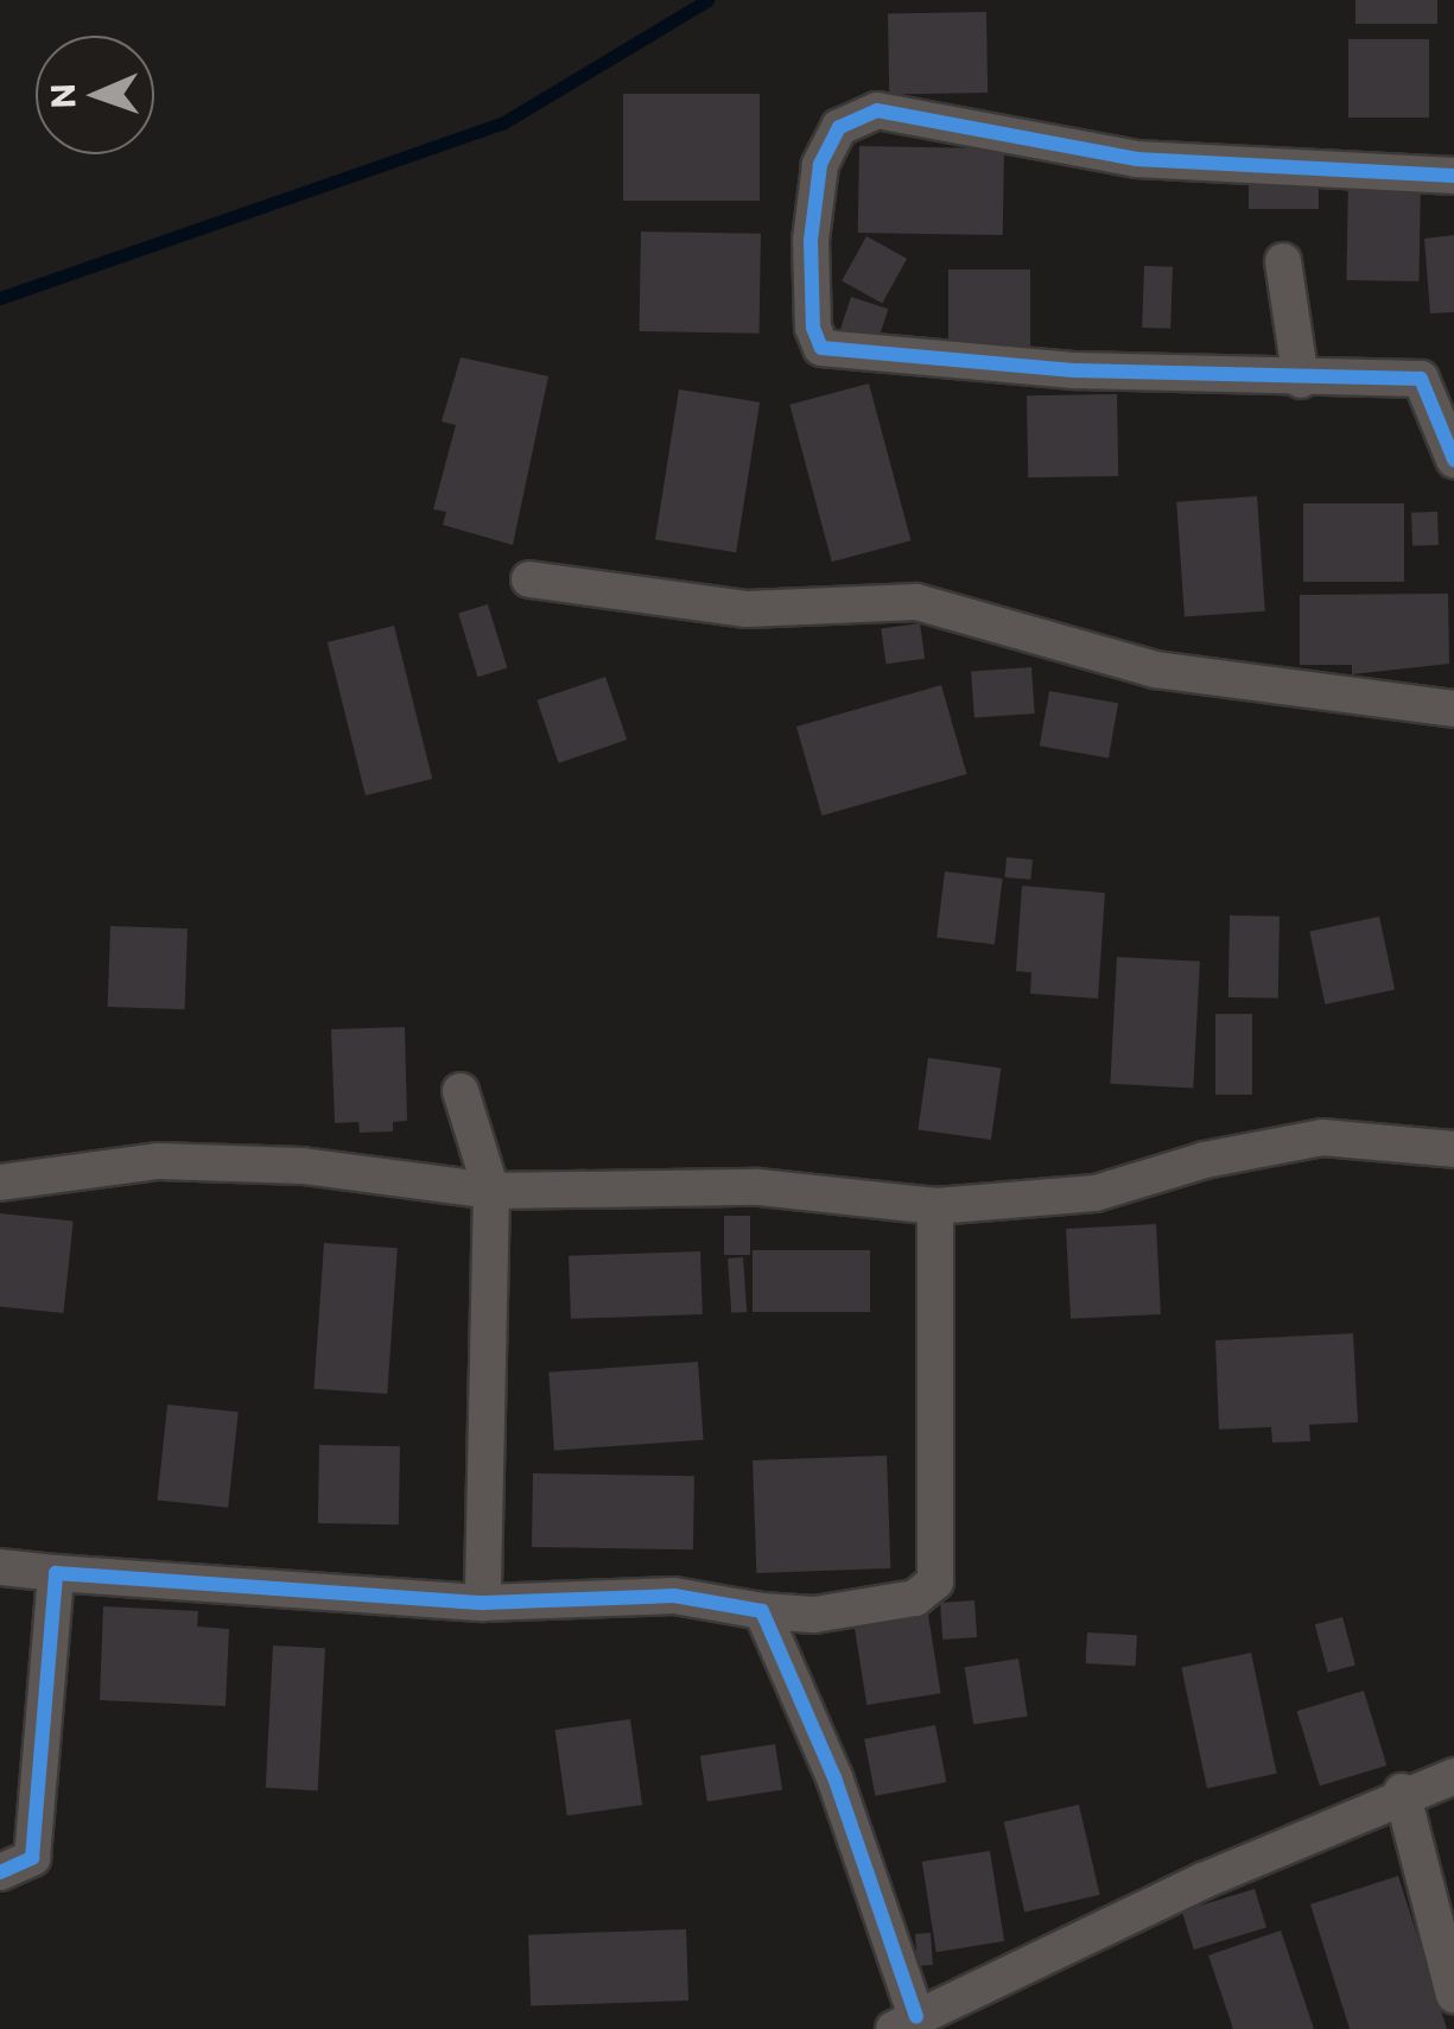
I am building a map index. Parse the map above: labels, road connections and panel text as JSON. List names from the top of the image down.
{
  "north": "left"
}
